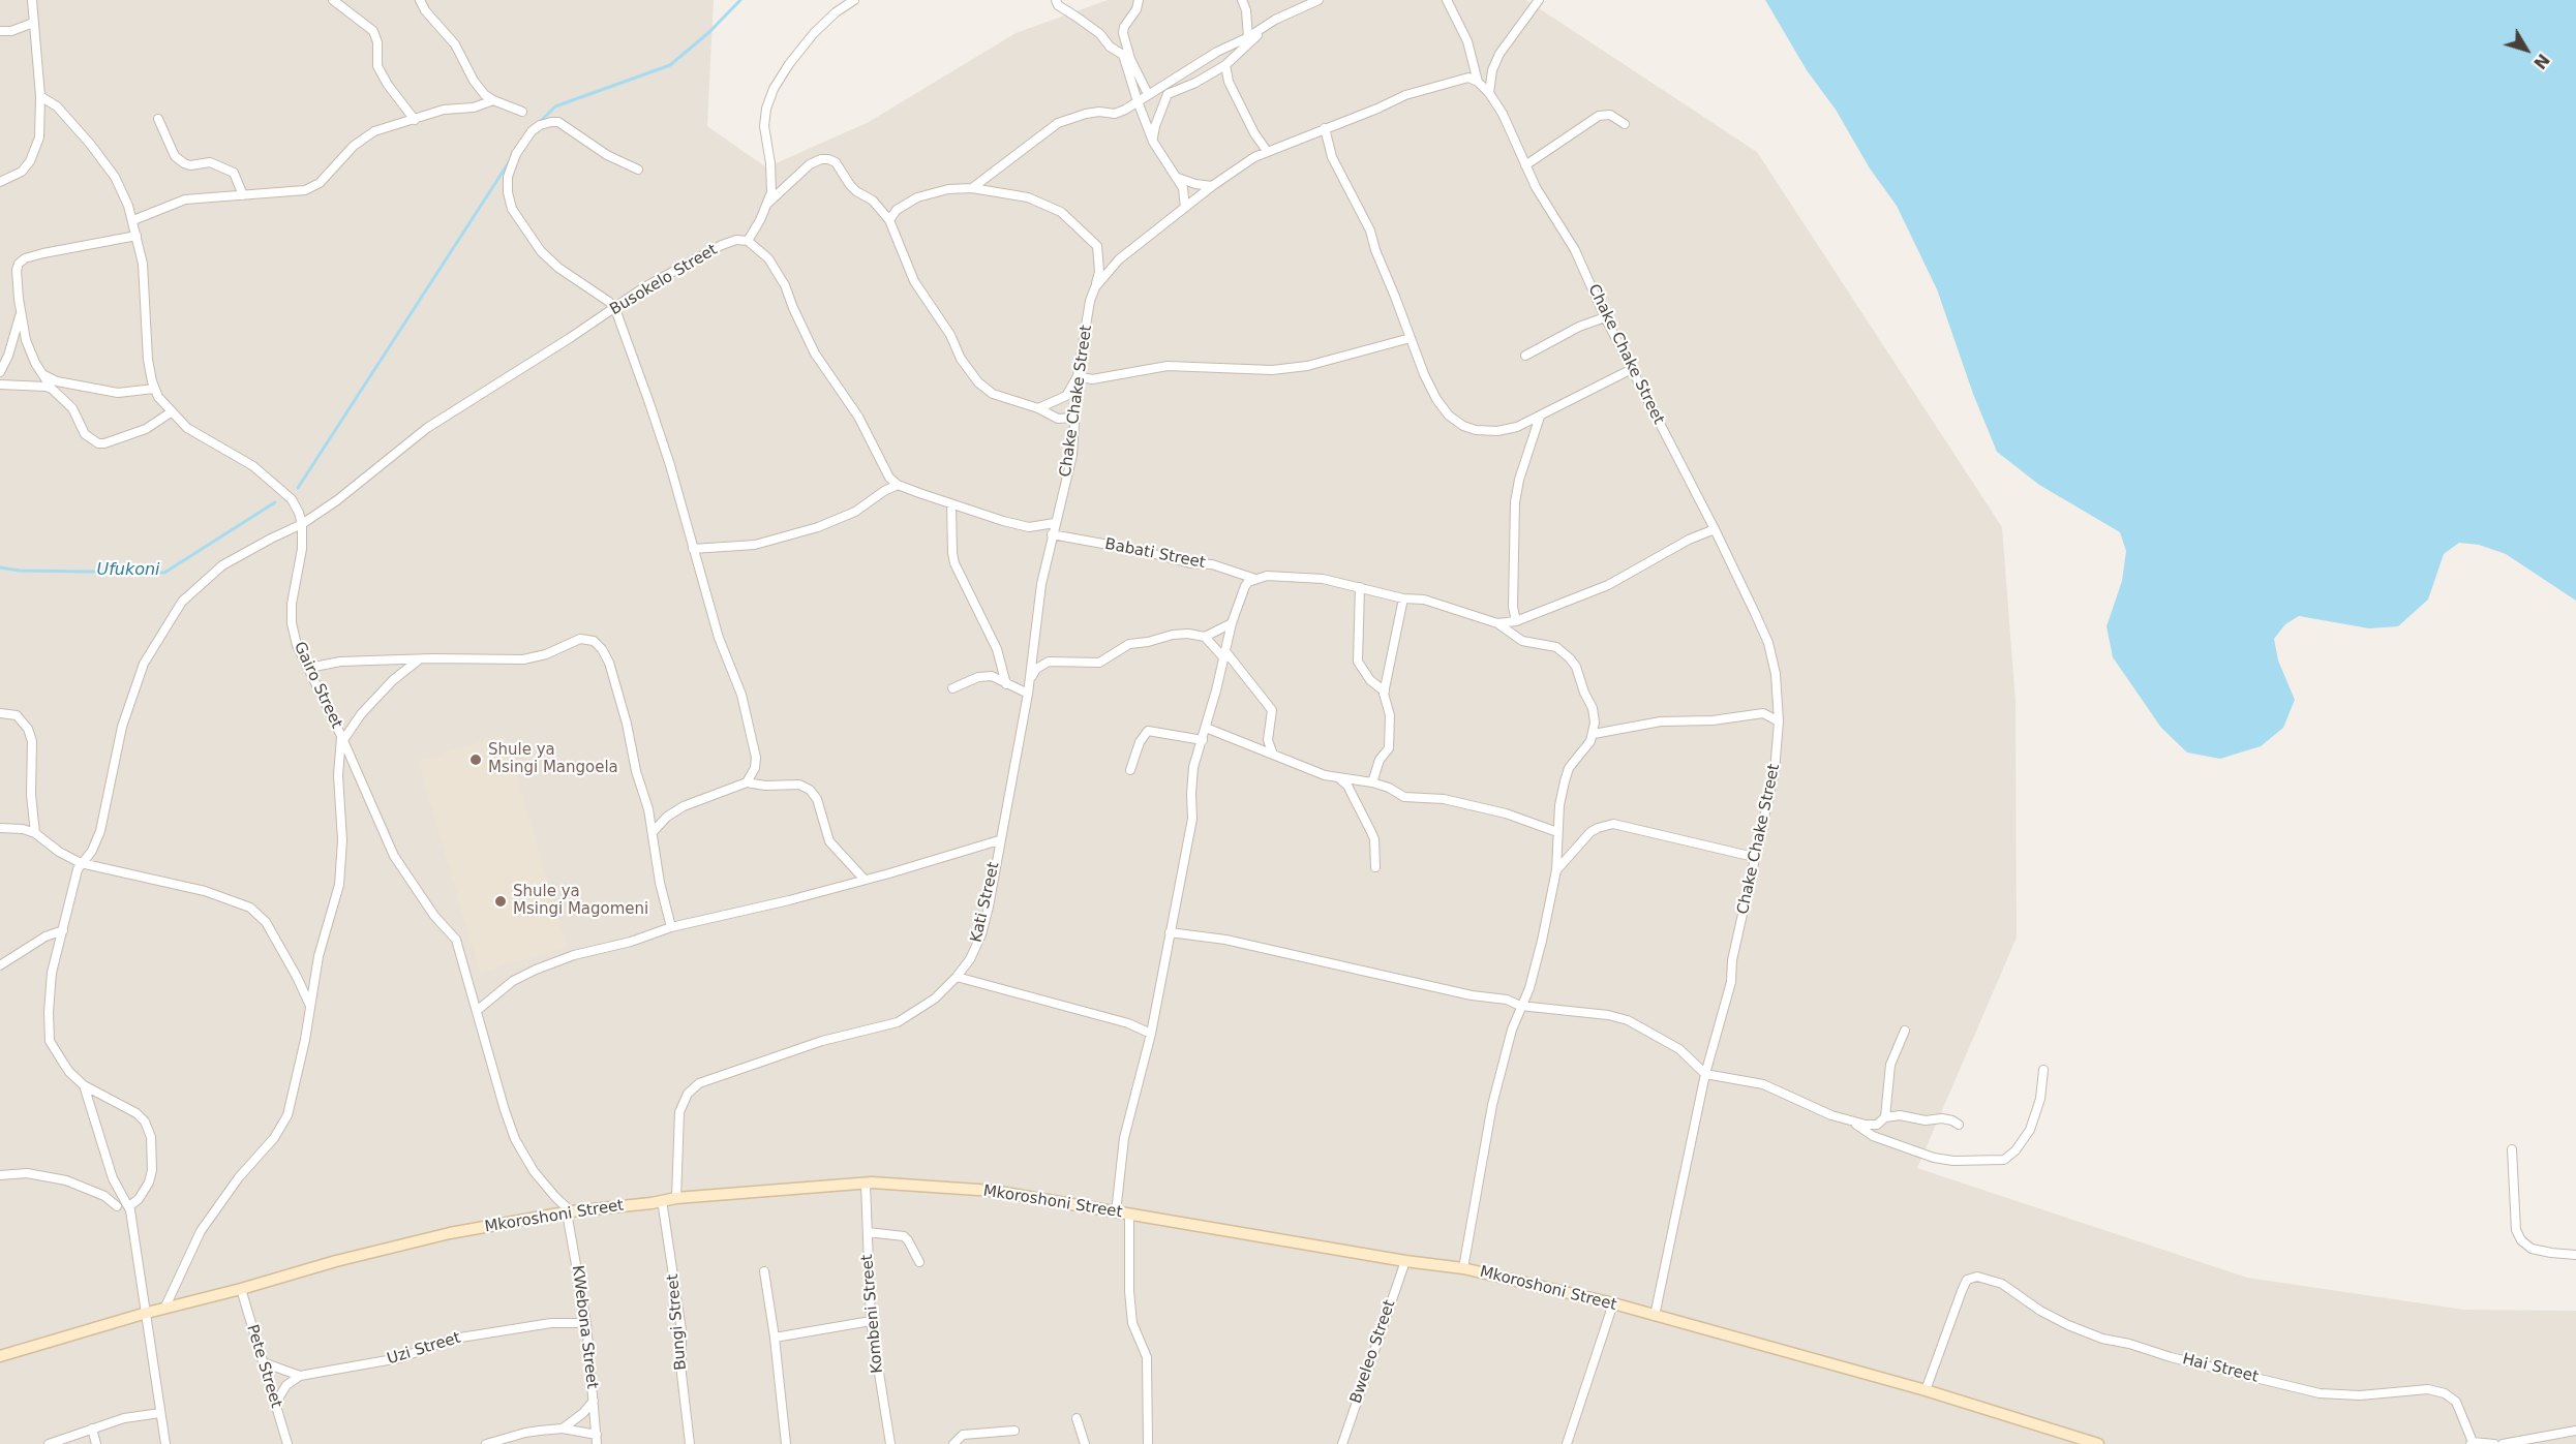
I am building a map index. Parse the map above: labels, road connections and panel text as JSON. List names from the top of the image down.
{
  "streets": {
    "street": [
      "Busokelo Street",
      "Chake Chake Street",
      "Babati Street",
      "Gairo Street",
      "Kati Street",
      "Mkoroshoni Street",
      "Kombeni Street",
      "Bungi Street",
      "KWebona Street",
      "Uzi Street",
      "Bweleo Street",
      "Pete Street",
      "Hai Street"
    ]
  },
  "crossings": [
    ["Busokelo Street", "Gairo Street"],
    ["Chake Chake Street", "Babati Street"],
    ["Chake Chake Street", "Kati Street"],
    ["Chake Chake Street", "Mkoroshoni Street"],
    ["Babati Street", "Kati Street"],
    ["Gairo Street", "Mkoroshoni Street"],
    ["Gairo Street", "KWebona Street"],
    ["Kati Street", "Mkoroshoni Street"],
    ["Mkoroshoni Street", "Kombeni Street"],
    ["Mkoroshoni Street", "Bungi Street"],
    ["Mkoroshoni Street", "KWebona Street"],
    ["Mkoroshoni Street", "Bweleo Street"],
    ["Mkoroshoni Street", "Pete Street"],
    ["Mkoroshoni Street", "Hai Street"],
    ["KWebona Street", "Uzi Street"]
  ],
  "water": ["Ufukoni"],
  "places": ["Shule ya Msingi Mangoela", "Shule ya Msingi Magomeni"],
  "north": "bottom right"
}
